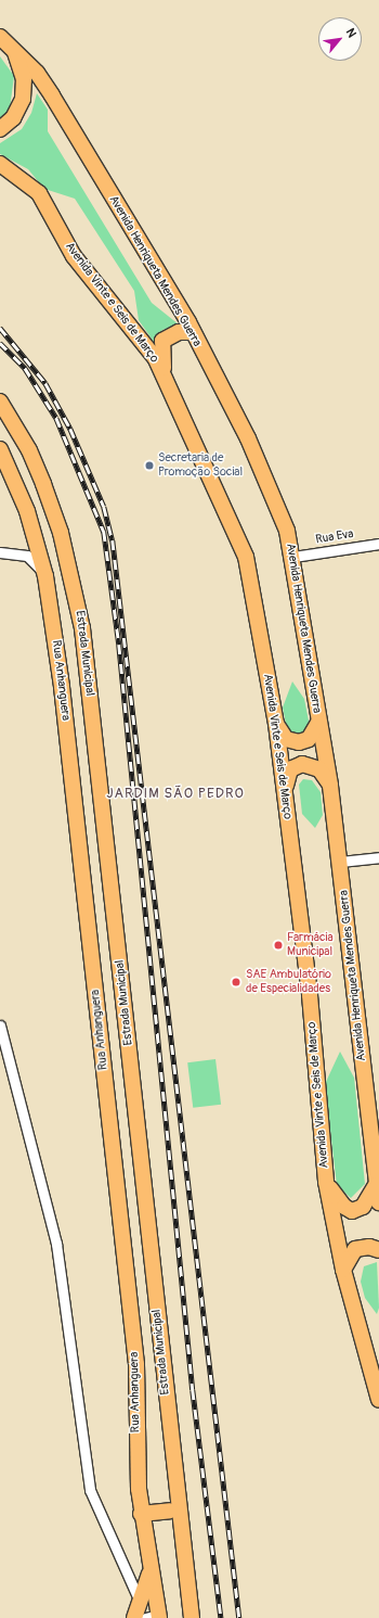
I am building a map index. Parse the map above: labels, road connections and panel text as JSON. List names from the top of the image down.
{
  "streets": {
    "main road": [
      "Avenida Henriqueta Mendes Guerra",
      "Avenida Vinte e Seis de Março",
      "Estrada Municipal",
      "Rua Anhanguera"
    ],
    "street": ["Rua Eva"]
  },
  "crossings": [
    ["Avenida Henriqueta Mendes Guerra", "Rua Eva"]
  ],
  "districts": ["JARDIM SÃO PEDRO"],
  "places": ["Secretaria de Promoção Social", "Farmácia Municipal", "SAE Ambulatório de Especialidades"],
  "north": "top right"
}
